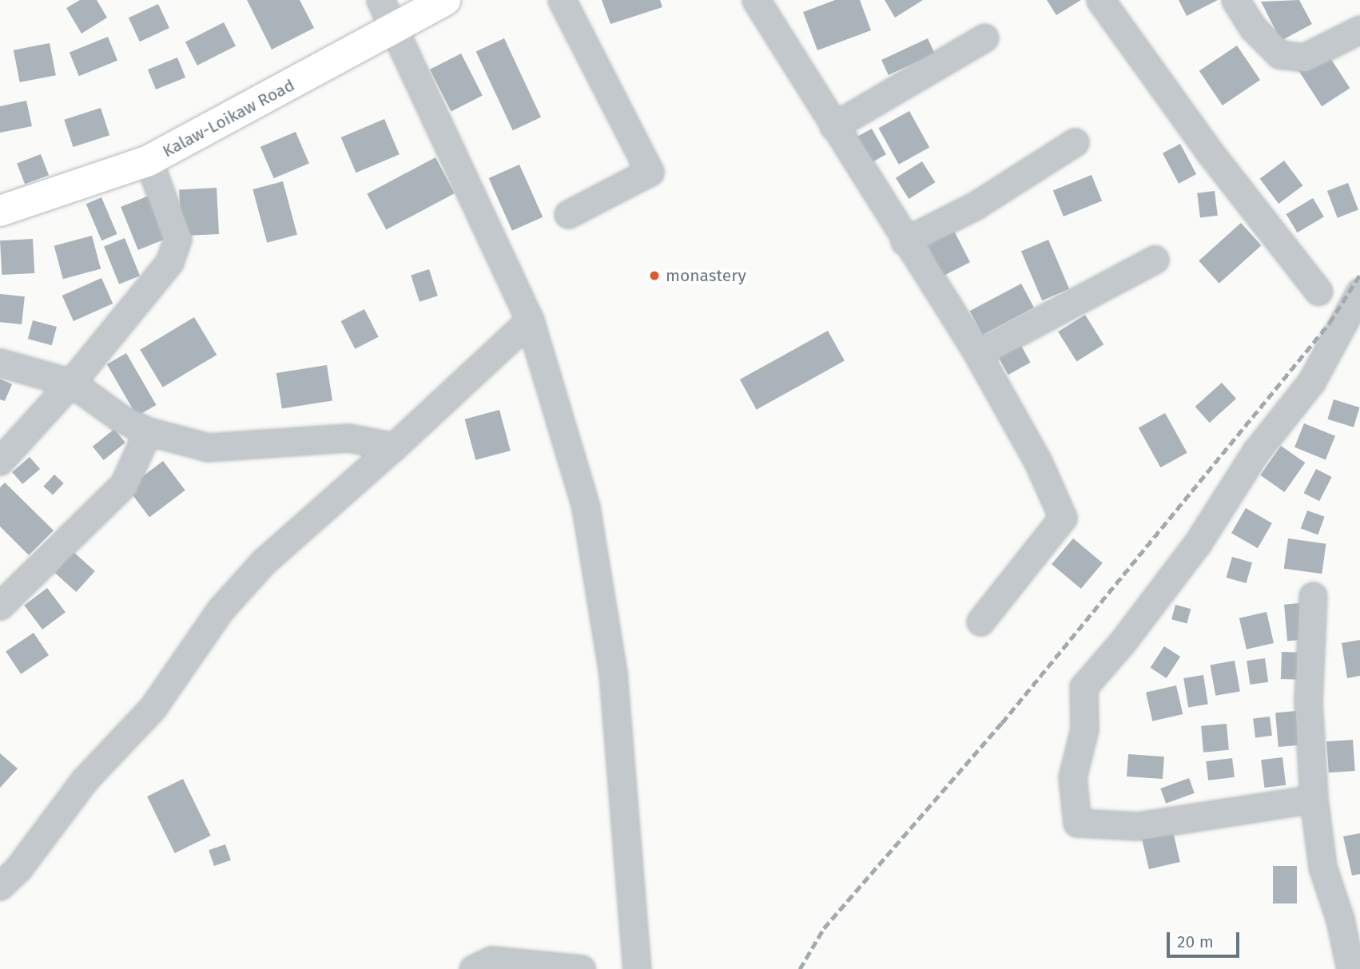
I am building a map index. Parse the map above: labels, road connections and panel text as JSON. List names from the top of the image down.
{
  "streets": {
    "main road": ["Kalaw-Loikaw Road"]
  },
  "places": ["monastery"],
  "scale_bar": "20 m"
}
